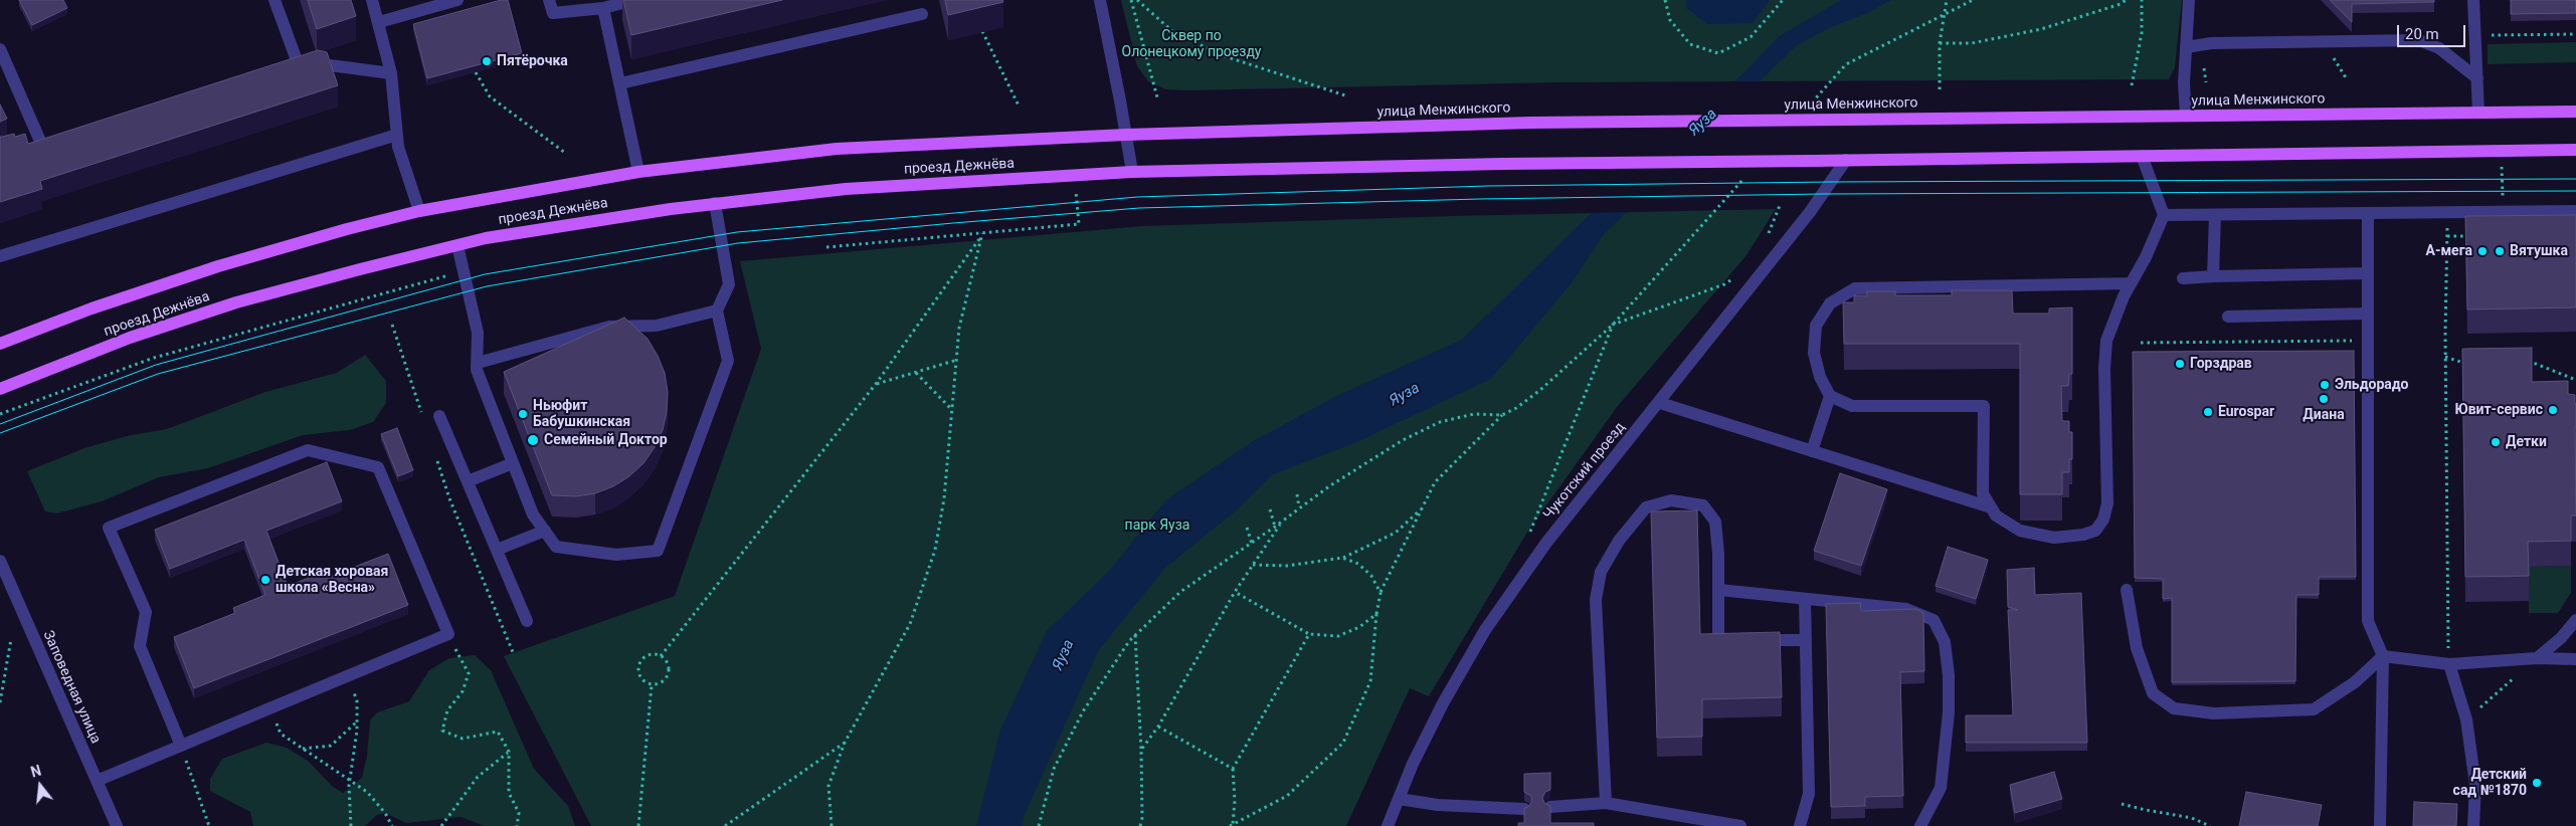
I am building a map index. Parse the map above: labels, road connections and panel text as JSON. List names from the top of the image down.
{
  "streets": {
    "main road": ["улица Менжинского", "проезд Дежнёва"],
    "street": ["Чукотский проезд", "Заповедная улица"]
  },
  "crossings": [
    ["улица Менжинского", "проезд Дежнёва"]
  ],
  "water": ["Яуза"],
  "parks": ["Сквер по Олонецкому проезду", "парк Яуза"],
  "places": [
    "Пятёрочка",
    "А-мега",
    "Вятушка",
    "Горздрав",
    "Эльдорадо",
    "Диана",
    "Ювит-сервис",
    "Eurospar",
    "Ньюфит Бабушкинская",
    "Семейный Доктор",
    "Детки",
    "Детская хоровая школа «Весна»",
    "Детский сад №1870"
  ],
  "scale_bar": "20 m",
  "north": "top"
}
